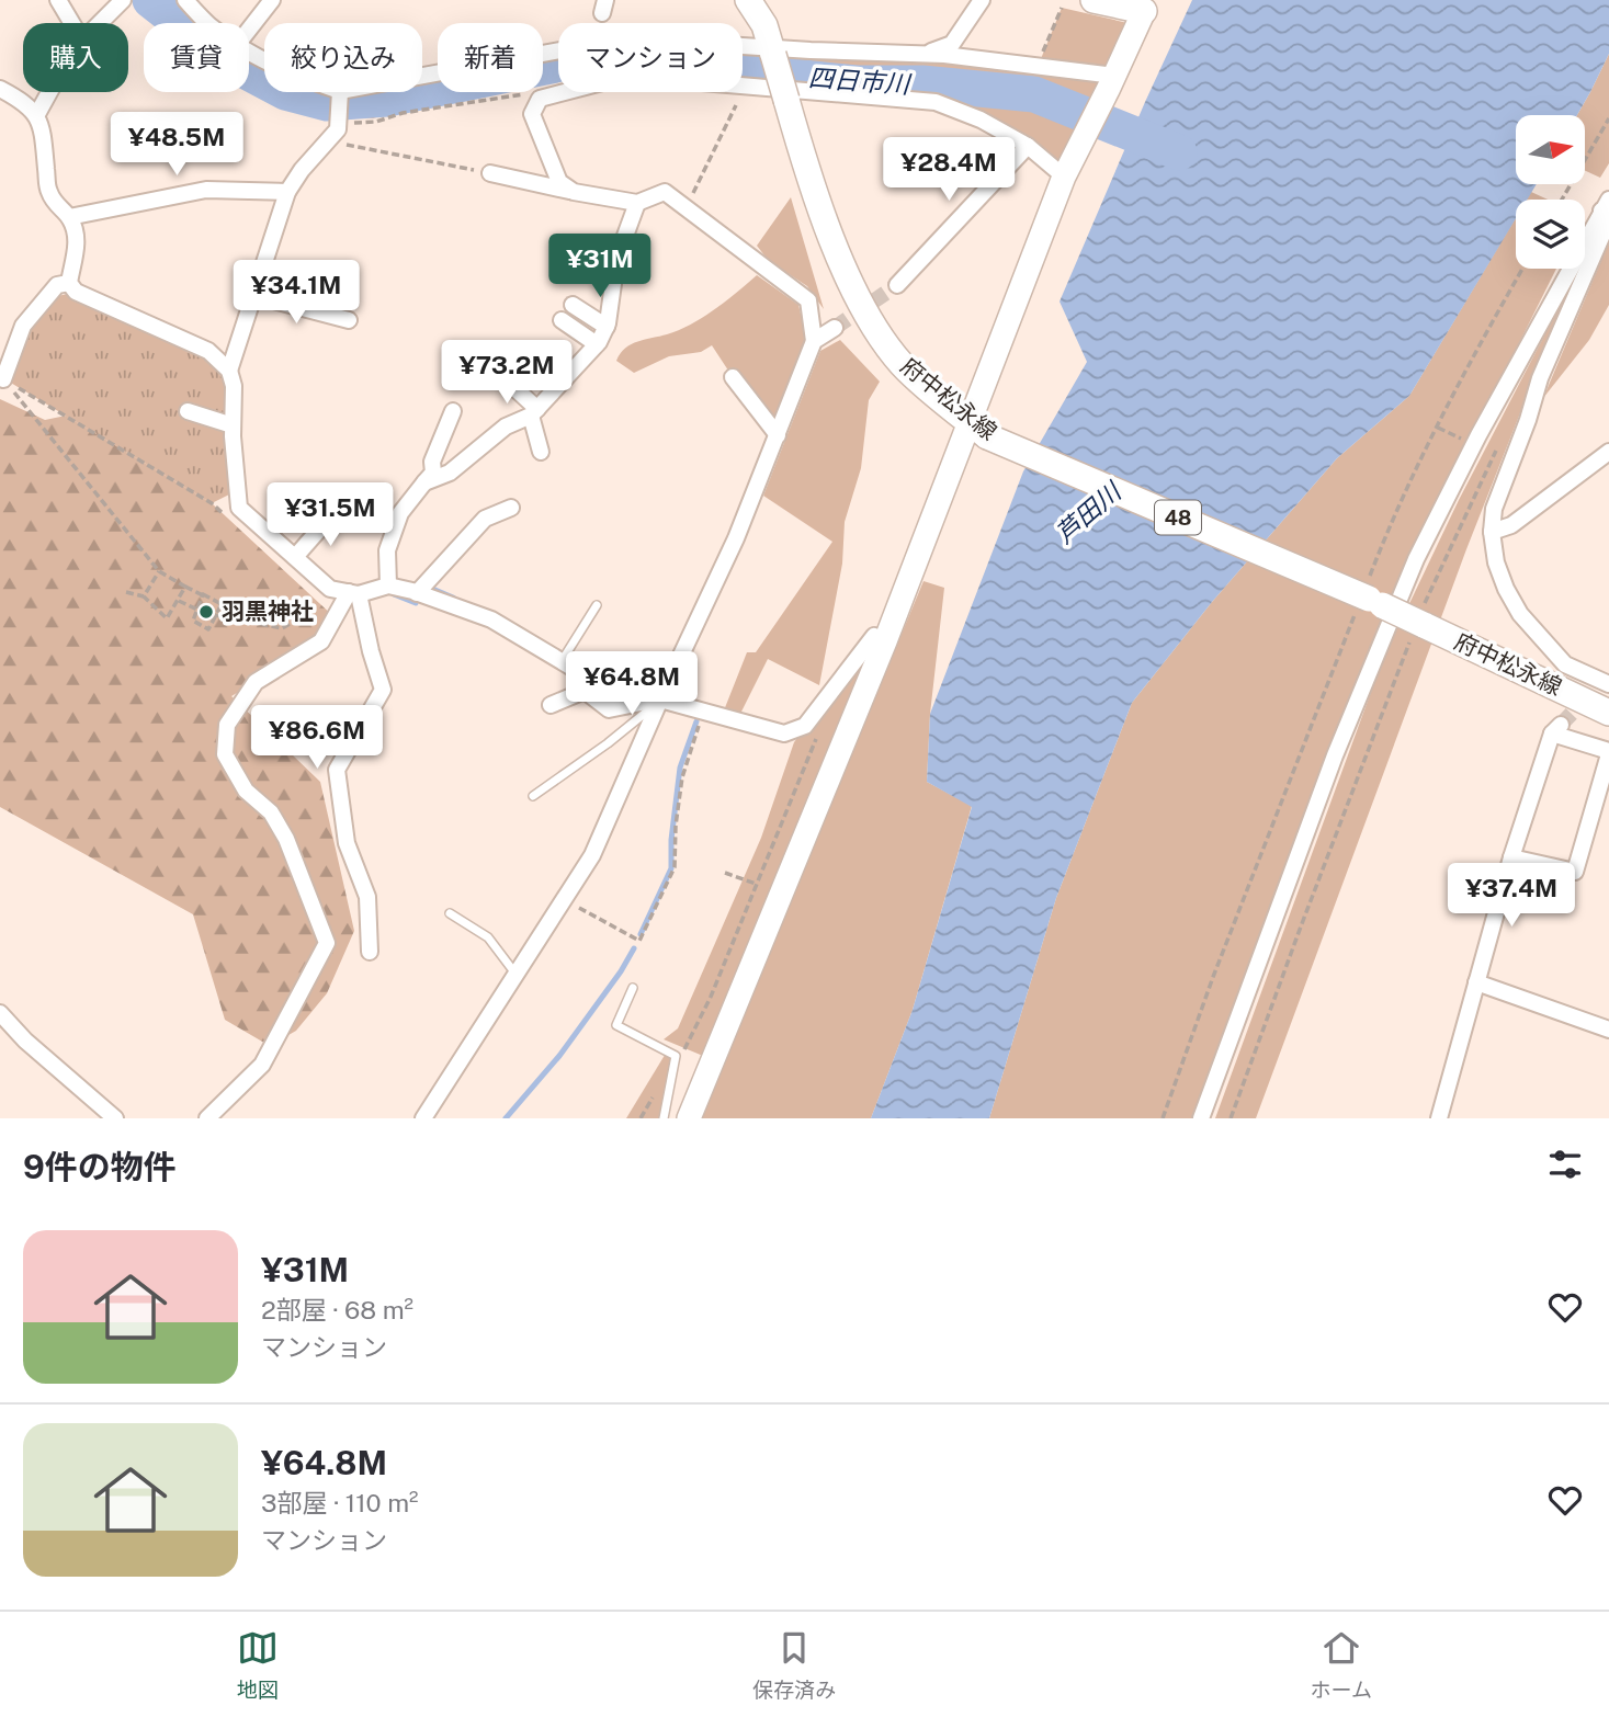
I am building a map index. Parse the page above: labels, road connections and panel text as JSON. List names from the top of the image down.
{
  "streets": {
    "main road": ["府中松永線", "48"]
  },
  "water": ["四日市川", "芦田川"],
  "places": ["羽黒神社"],
  "north": "right",
  "page": {
    "chip": [
      "購入",
      "賃貸",
      "絞り込み",
      "新着",
      "マンション"
    ],
    "price": [
      "¥48.5M",
      "¥28.4M",
      "¥31M",
      "¥34.1M",
      "¥73.2M",
      "¥31.5M",
      "¥64.8M",
      "¥86.6M",
      "¥37.4M"
    ],
    "heading": "9件の物件",
    "list": [
      {
        "name": "¥31M",
        "note": "2部屋 · 68 m² · マンション"
      },
      {
        "name": "¥64.8M",
        "note": "3部屋 · 110 m² · マンション"
      }
    ],
    "tabs": ["地図", "保存済み", "ホーム"]
  }
}
